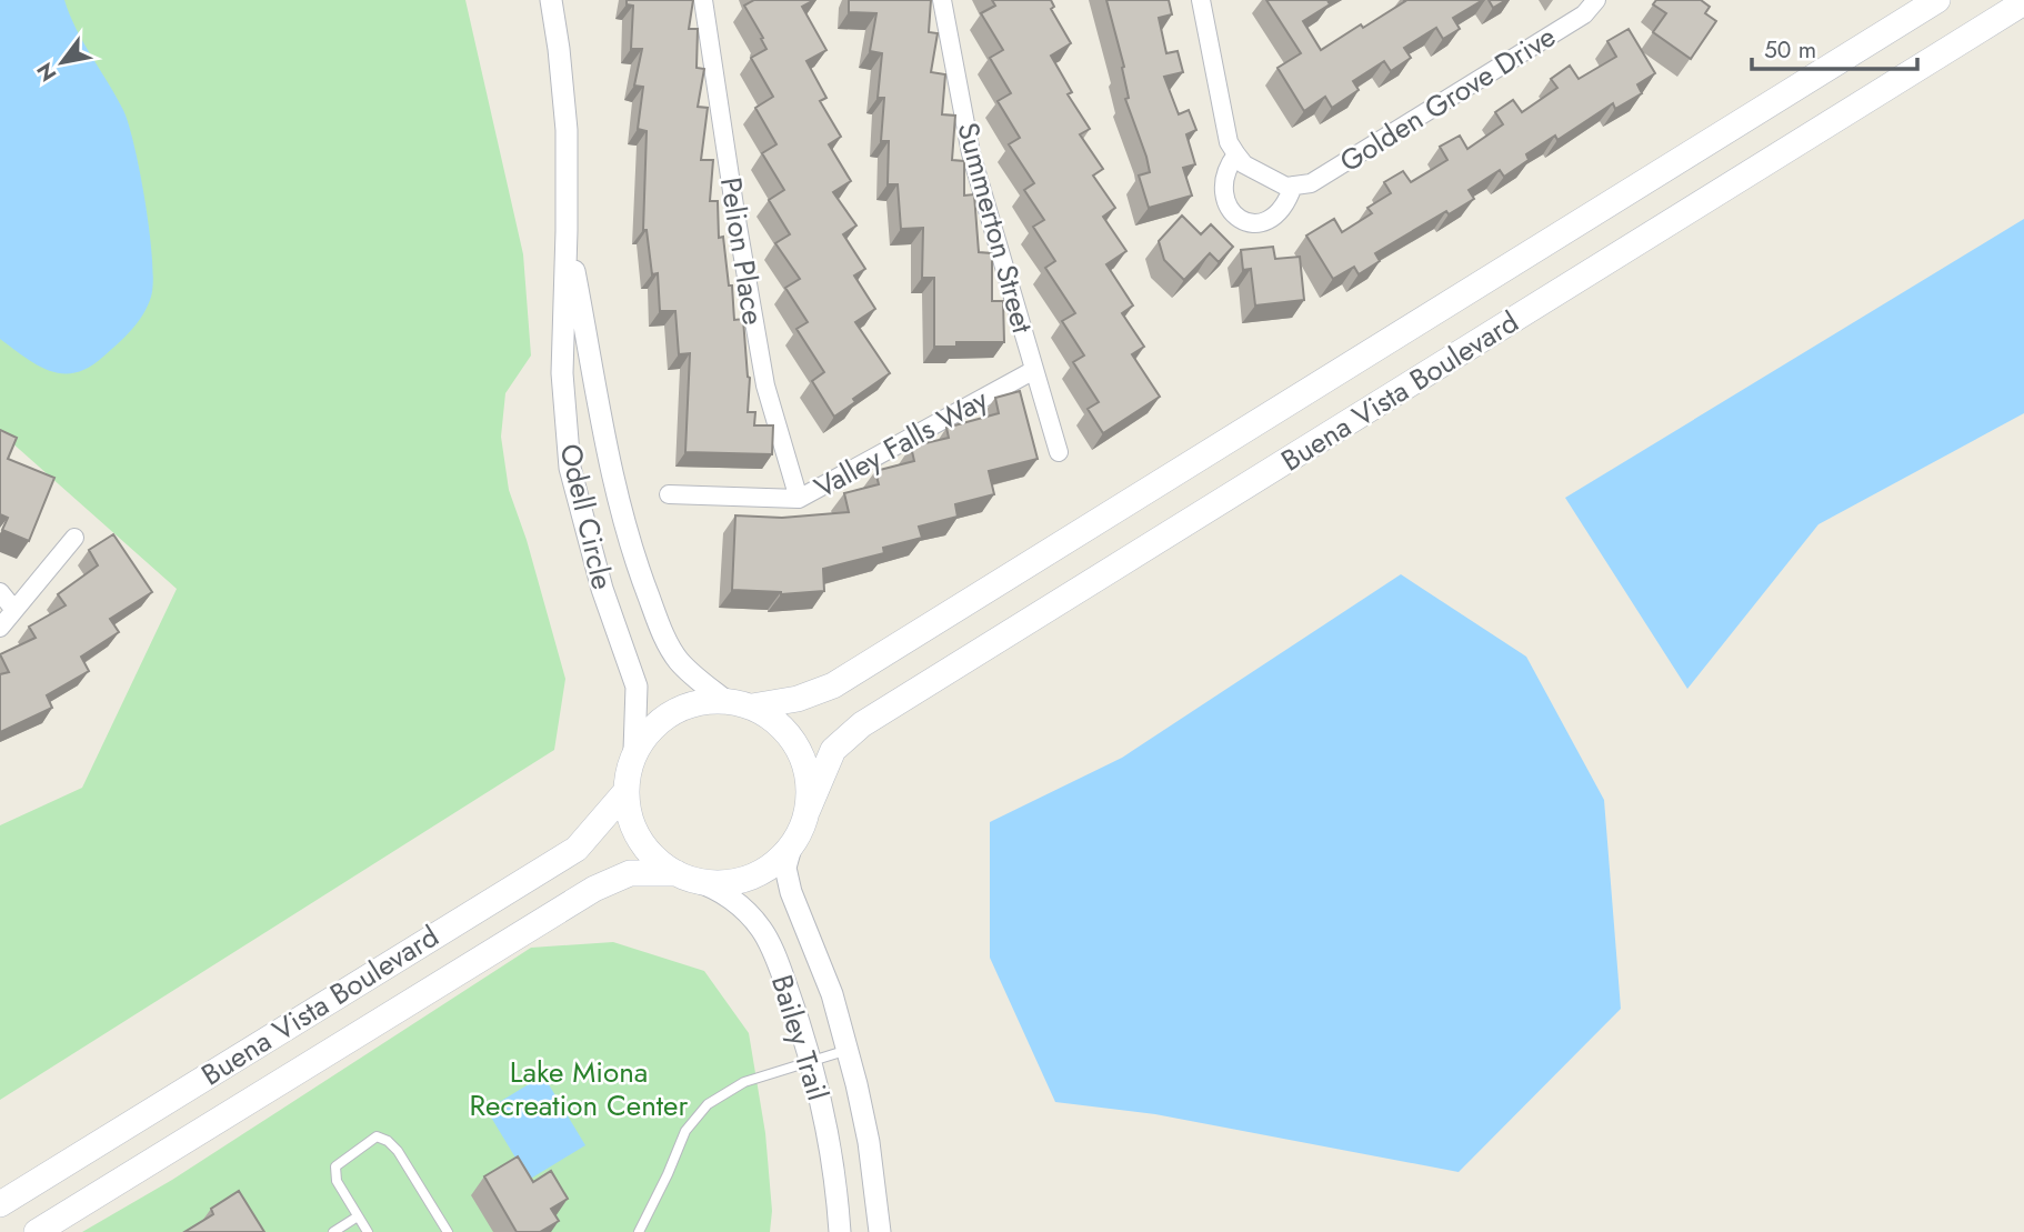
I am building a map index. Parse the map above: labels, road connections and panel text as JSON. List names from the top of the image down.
{
  "streets": {
    "main road": ["Buena Vista Boulevard"],
    "street": [
      "Golden Grove Drive",
      "Summerton Street",
      "Pelion Place",
      "Valley Falls Way",
      "Odell Circle",
      "Bailey Trail"
    ]
  },
  "crossings": [
    ["Summerton Street", "Valley Falls Way"],
    ["Pelion Place", "Valley Falls Way"],
    ["Buena Vista Boulevard", "Odell Circle"],
    ["Buena Vista Boulevard", "Bailey Trail"],
    ["Odell Circle", "Bailey Trail"]
  ],
  "parks": ["Lake Miona Recreation Center"],
  "scale_bar": "50 m",
  "north": "bottom left"
}
